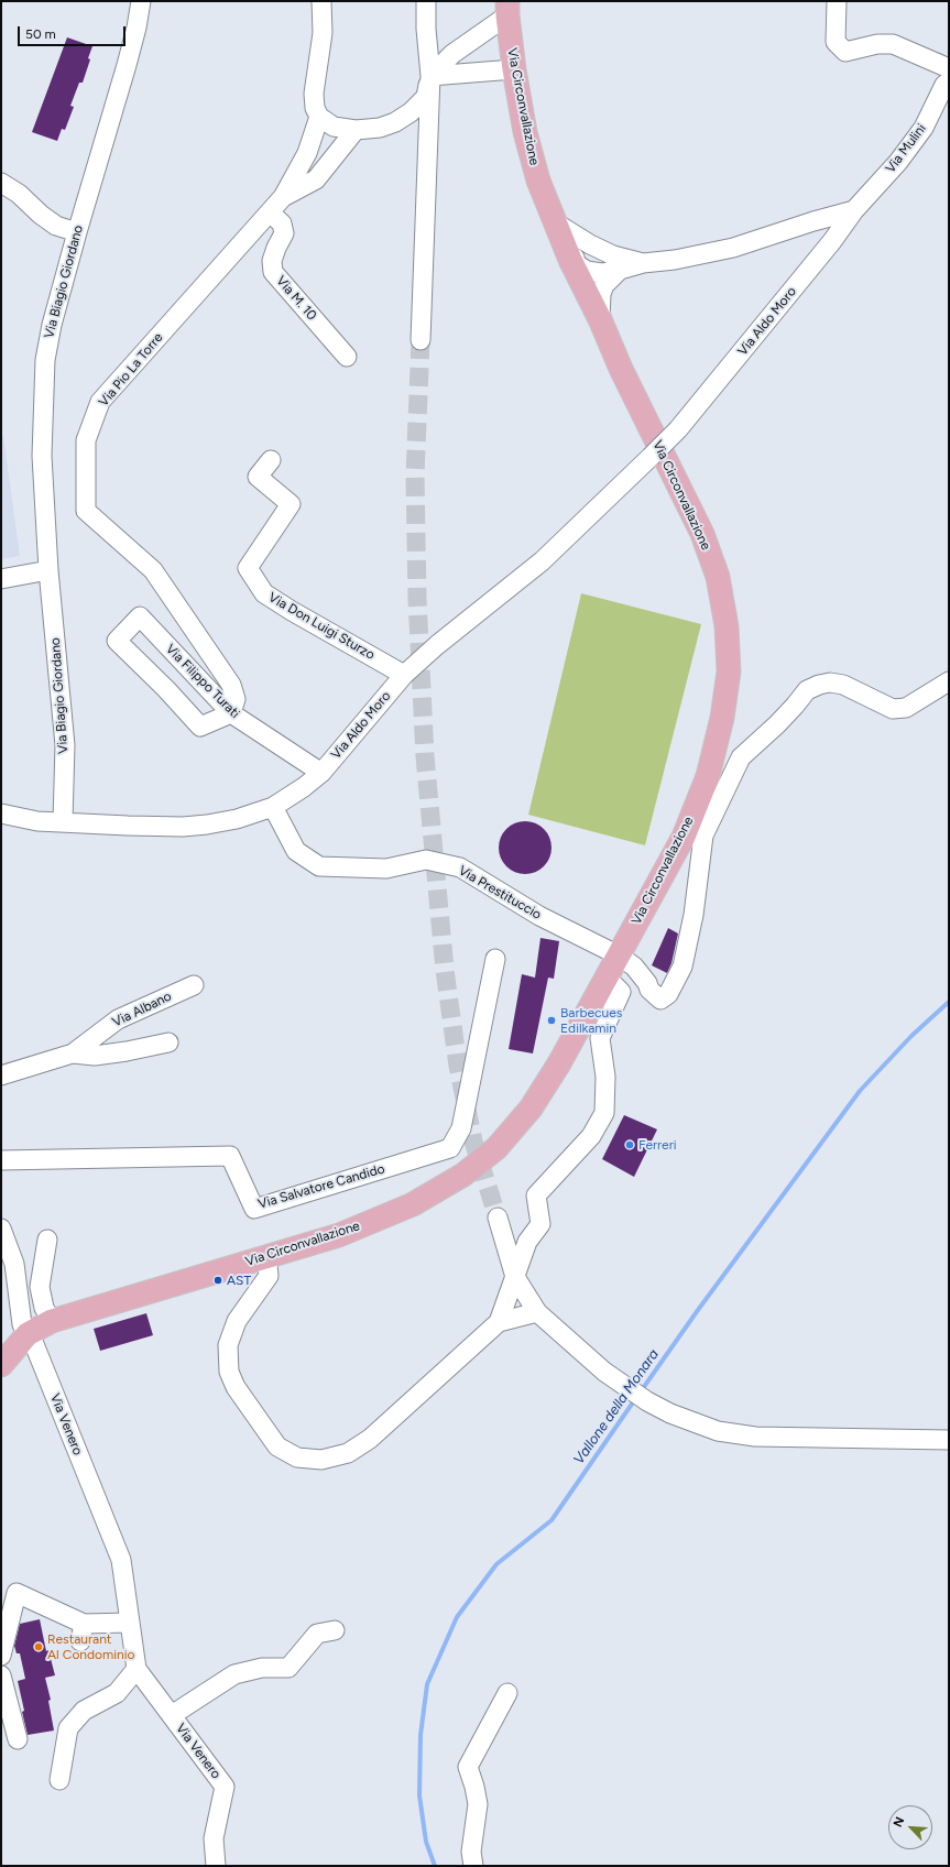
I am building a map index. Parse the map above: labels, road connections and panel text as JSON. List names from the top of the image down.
{
  "streets": {
    "main road": ["Via Circonvallazione"],
    "street": [
      "Via Mulini",
      "Via Biagio Giordano",
      "Via M. 10",
      "Via Aldo Moro",
      "Via Pio La Torre",
      "Via Don Luigi Sturzo",
      "Via Filippo Turati",
      "Via Prestituccio",
      "Via Albano",
      "Via Salvatore Candido",
      "Via Venero"
    ]
  },
  "crossings": [
    ["Via Circonvallazione", "Via Prestituccio"],
    ["Via Circonvallazione", "Via Venero"],
    ["Via Mulini", "Via Aldo Moro"],
    ["Via Biagio Giordano", "Via Aldo Moro"],
    ["Via M. 10", "Via Pio La Torre"],
    ["Via Aldo Moro", "Via Don Luigi Sturzo"],
    ["Via Aldo Moro", "Via Filippo Turati"],
    ["Via Aldo Moro", "Via Prestituccio"],
    ["Via Pio La Torre", "Via Filippo Turati"]
  ],
  "water": ["Vallone della Monara"],
  "places": [
    "Barbecues Edilkamin",
    "Ferreri",
    "AST",
    "Restaurant Al Condominio"
  ],
  "scale_bar": "50 m",
  "north": "top left"
}
